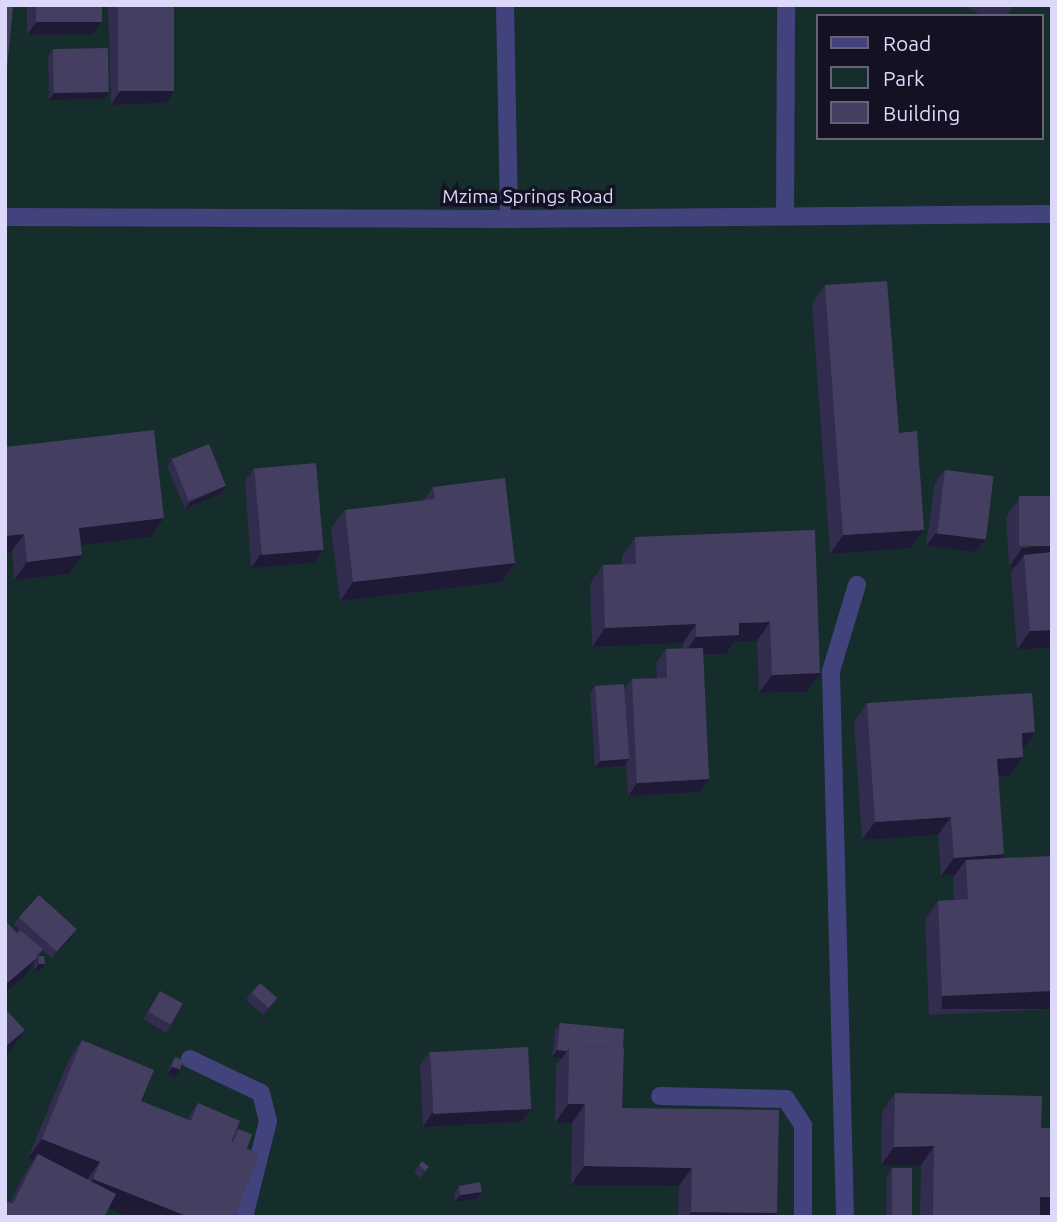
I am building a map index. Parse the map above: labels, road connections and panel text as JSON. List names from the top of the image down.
{
  "streets": {
    "street": ["Mzima Springs Road"]
  },
  "legend": ["Road", "Park", "Building"]
}
